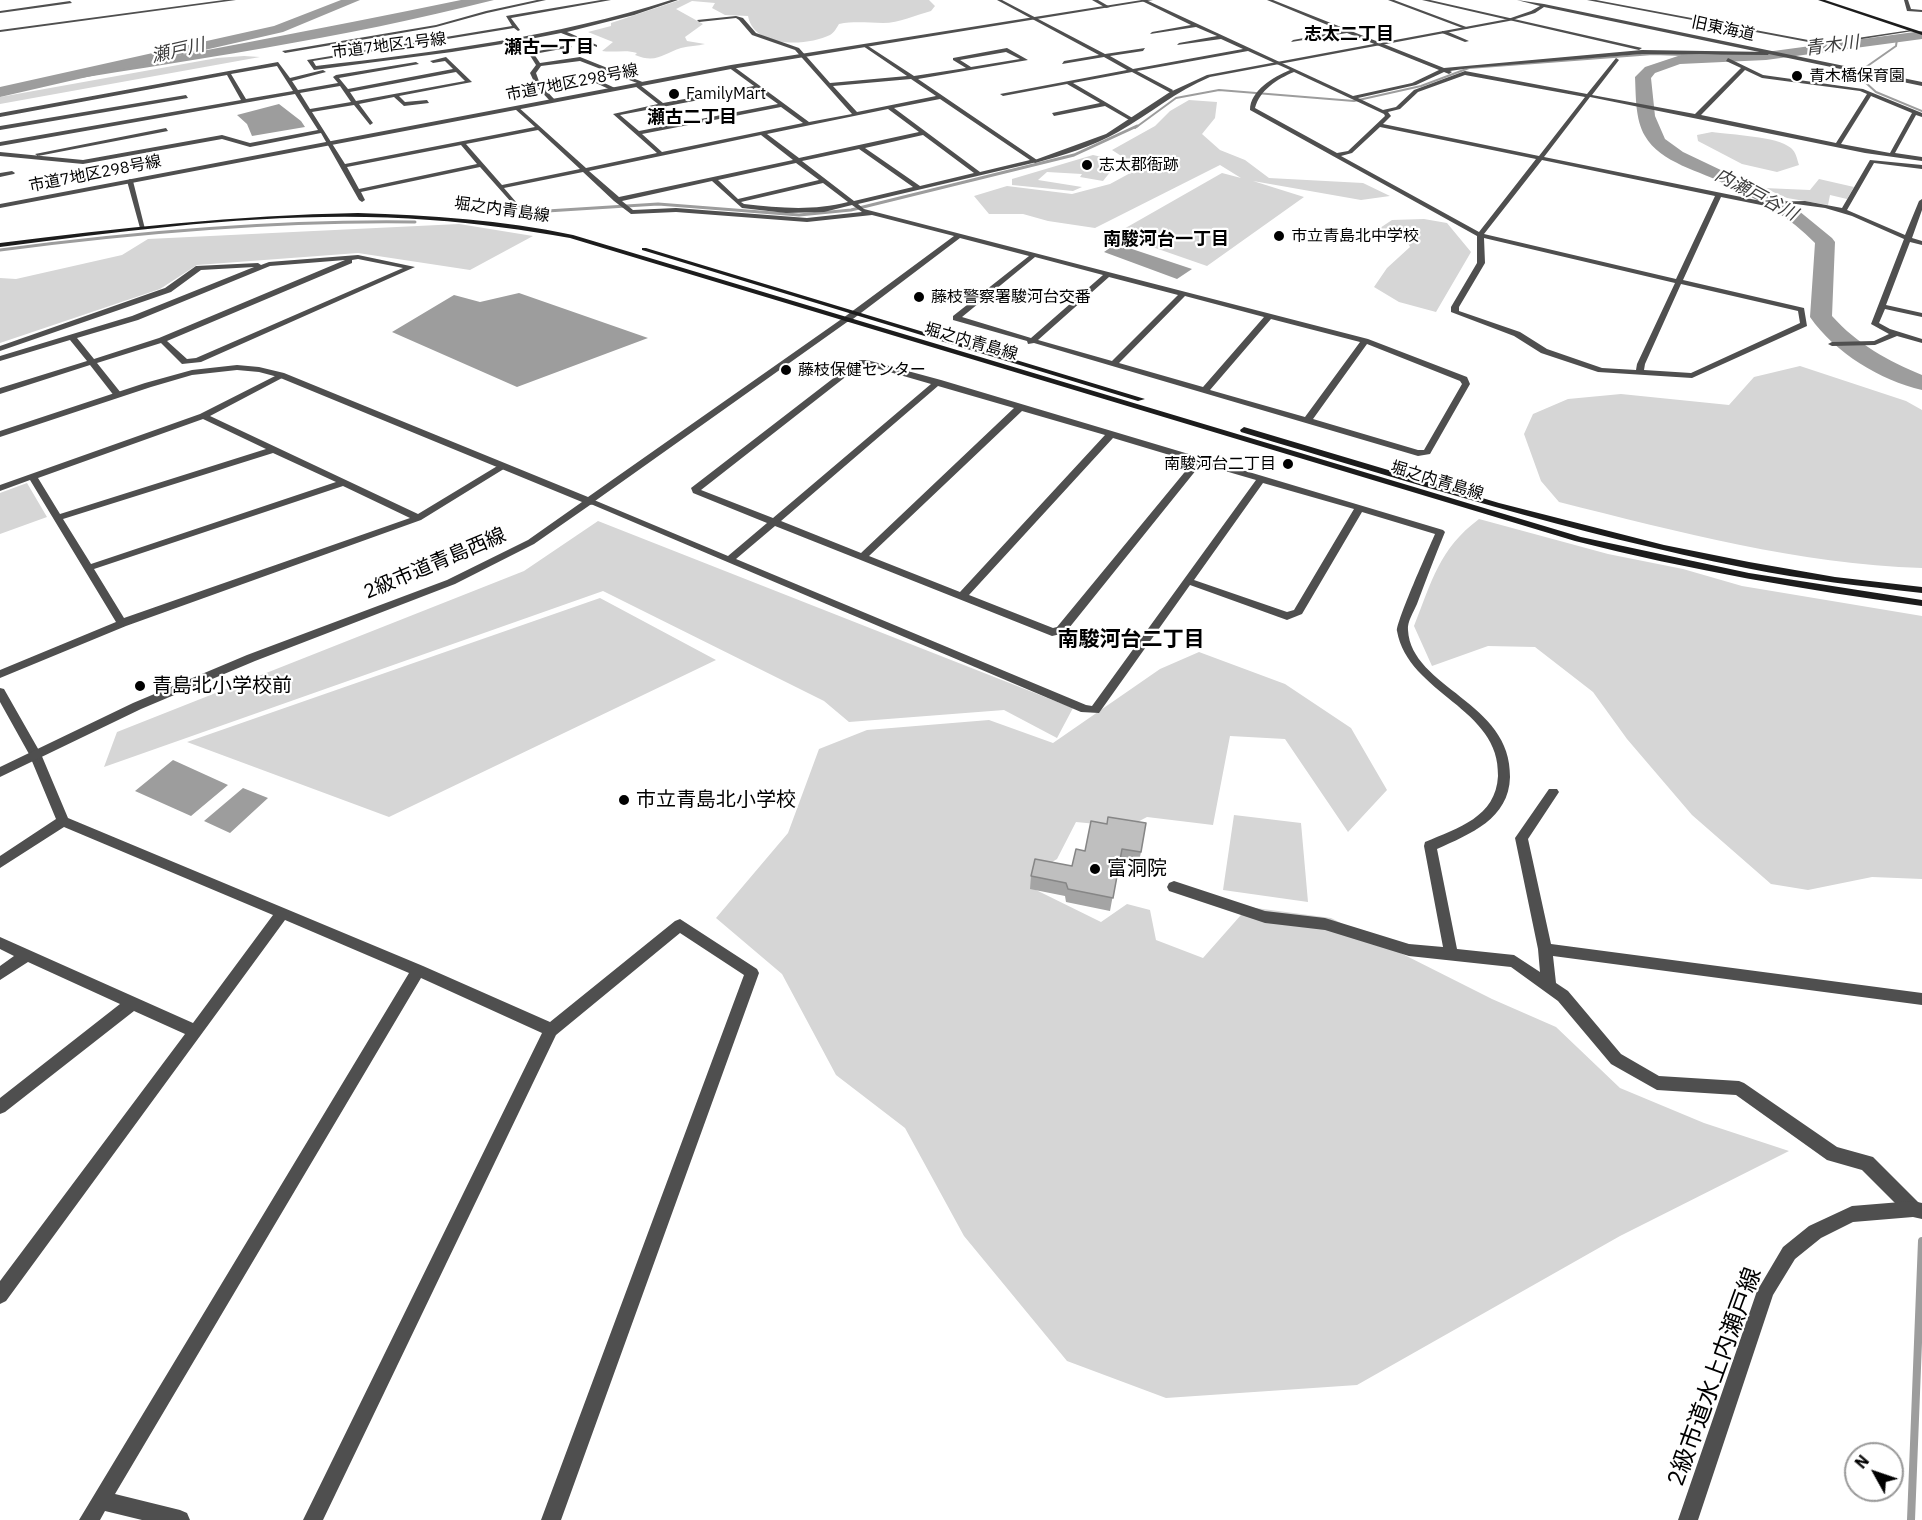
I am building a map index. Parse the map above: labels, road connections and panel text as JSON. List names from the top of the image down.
{
  "streets": {
    "main road": ["堀之内青島線"],
    "street": [
      "旧東海道",
      "市道7地区1号線",
      "市道7地区298号線",
      "2級市道青島西線",
      "2級市道水上内瀬戸線"
    ]
  },
  "crossings": [
    ["堀之内青島線", "2級市道青島西線"]
  ],
  "districts": [
    "志太二丁目",
    "瀬古一丁目",
    "瀬古二丁目",
    "南駿河台一丁目",
    "南駿河台二丁目"
  ],
  "water": ["青木川", "瀬戸川", "内瀬戸谷川"],
  "places": [
    "青木橋保育園",
    "FamilyMart",
    "志太郡衙跡",
    "市立青島北中学校",
    "藤枝警察署駿河台交番",
    "藤枝保健センター",
    "南駿河台二丁目",
    "青島北小学校前",
    "市立青島北小学校",
    "富洞院"
  ],
  "north": "top left"
}
